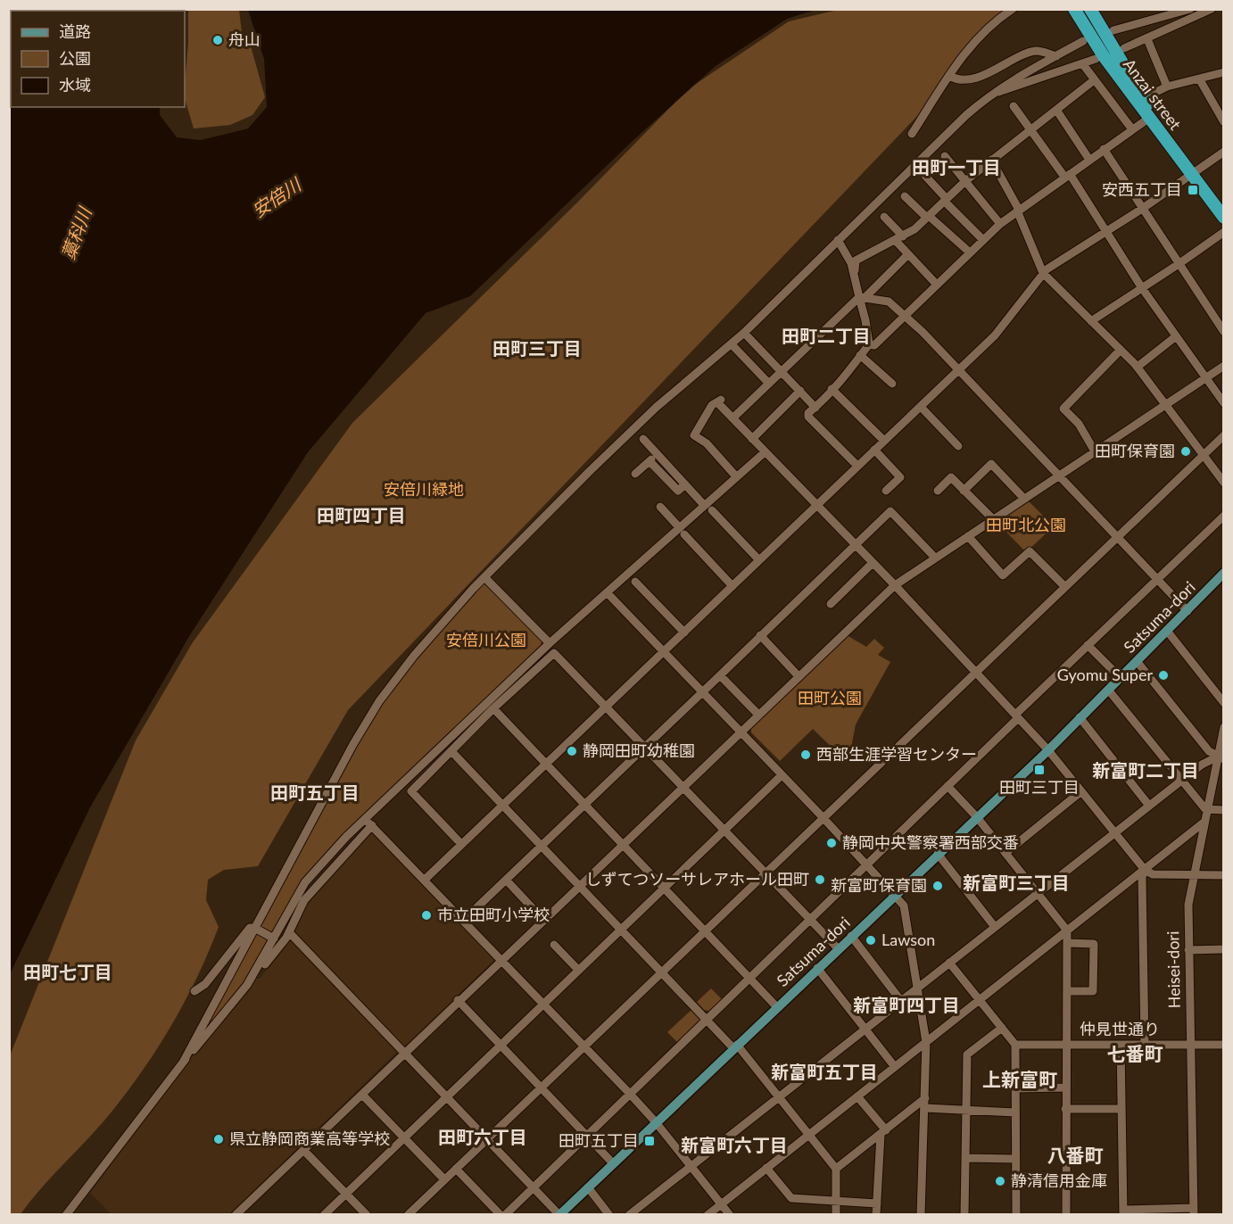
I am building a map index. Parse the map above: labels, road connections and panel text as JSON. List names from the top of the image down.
{
  "streets": {
    "highway": ["Anzai street"],
    "main road": ["Satsuma-dori"],
    "street": ["Heisei-dori", "仲見世通り"]
  },
  "crossings": [
    ["Heisei-dori", "仲見世通り"]
  ],
  "districts": [
    "田町一丁目",
    "田町二丁目",
    "田町三丁目",
    "田町四丁目",
    "新富町二丁目",
    "田町五丁目",
    "新富町三丁目",
    "田町七丁目",
    "新富町四丁目",
    "七番町",
    "新富町五丁目",
    "上新富町",
    "田町六丁目",
    "新富町六丁目",
    "八番町"
  ],
  "water": ["安倍川", "藁科川"],
  "parks": [
    "安倍川緑地",
    "田町北公園",
    "安倍川公園",
    "田町公園"
  ],
  "places": {
    "other": [
      "舟山",
      "田町保育園",
      "Gyomu Super",
      "静岡田町幼稚園",
      "西部生涯学習センター",
      "静岡中央警察署西部交番",
      "しずてつソーサレアホール田町",
      "新富町保育園",
      "市立田町小学校",
      "Lawson",
      "県立静岡商業高等学校",
      "静清信用金庫"
    ],
    "transit": ["安西五丁目", "田町三丁目", "田町五丁目"]
  },
  "legend": ["道路", "公園", "水域"]
}
